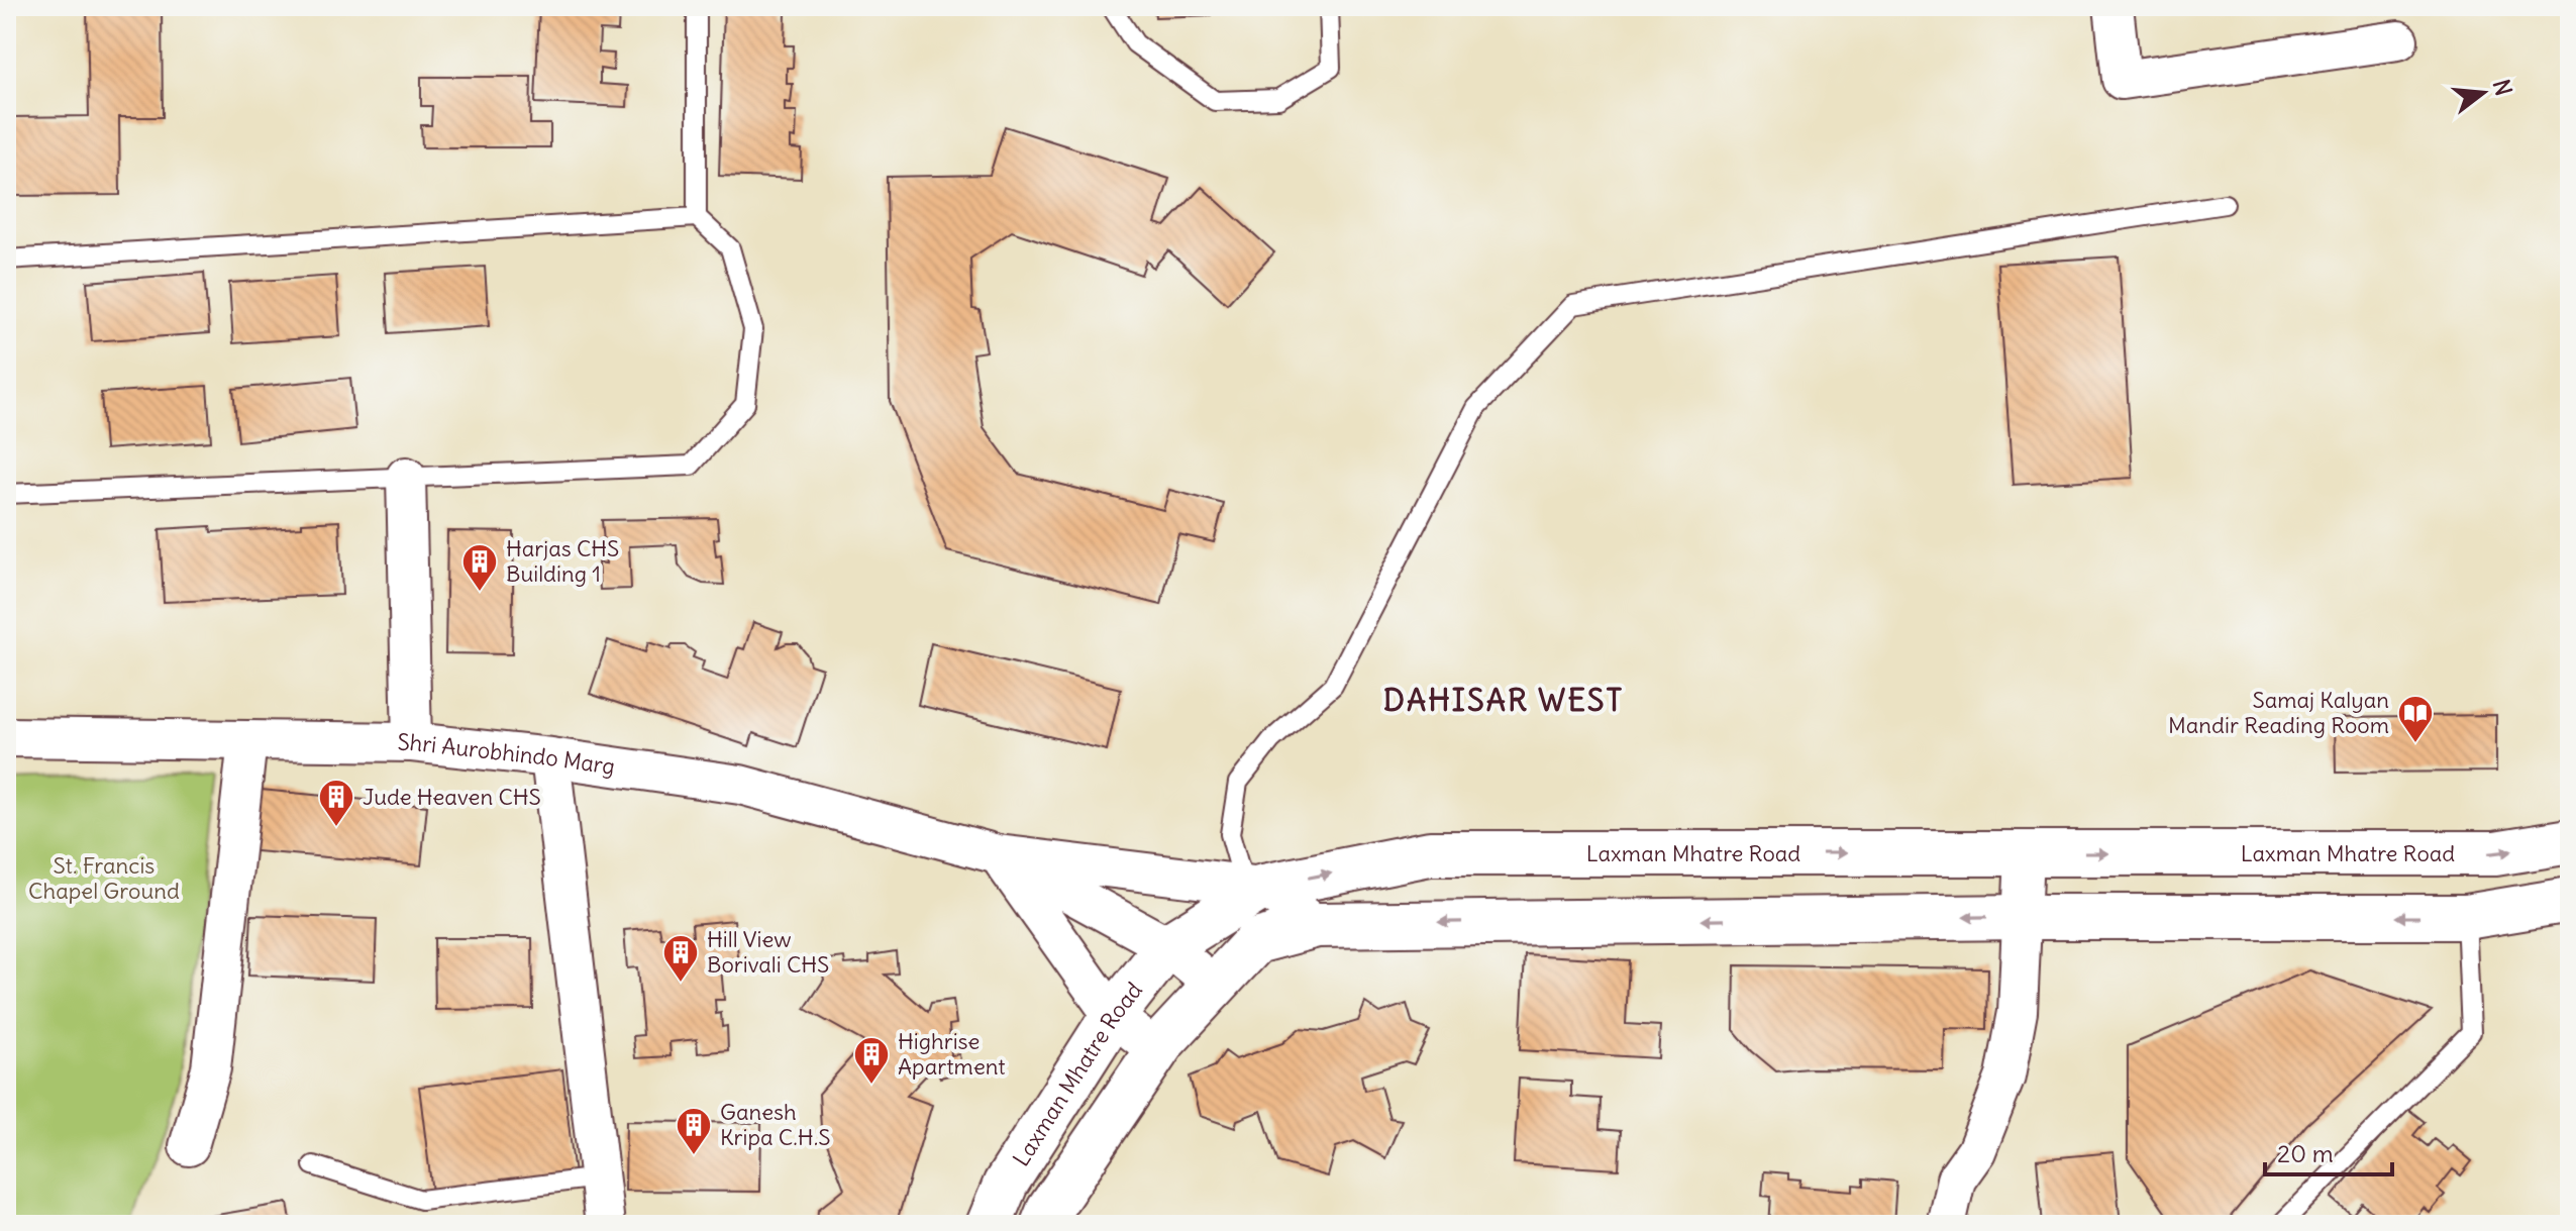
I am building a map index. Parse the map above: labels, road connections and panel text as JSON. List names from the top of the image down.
{
  "streets": {
    "main road": ["Laxman Mhatre Road"],
    "street": ["Shri Aurobhindo Marg"]
  },
  "crossings": [
    ["Shri Aurobhindo Marg", "Laxman Mhatre Road"]
  ],
  "districts": ["DAHISAR WEST"],
  "parks": ["St. Francis Chapel Ground"],
  "places": {
    "building": [
      "Harjas CHS Building 1",
      "Jude Heaven CHS",
      "Hill View Borivali CHS",
      "Highrise Apartment",
      "Ganesh Kripa C.H.S"
    ],
    "library": ["Samaj Kalyan Mandir Reading Room"]
  },
  "scale_bar": "20 m",
  "north": "right"
}
